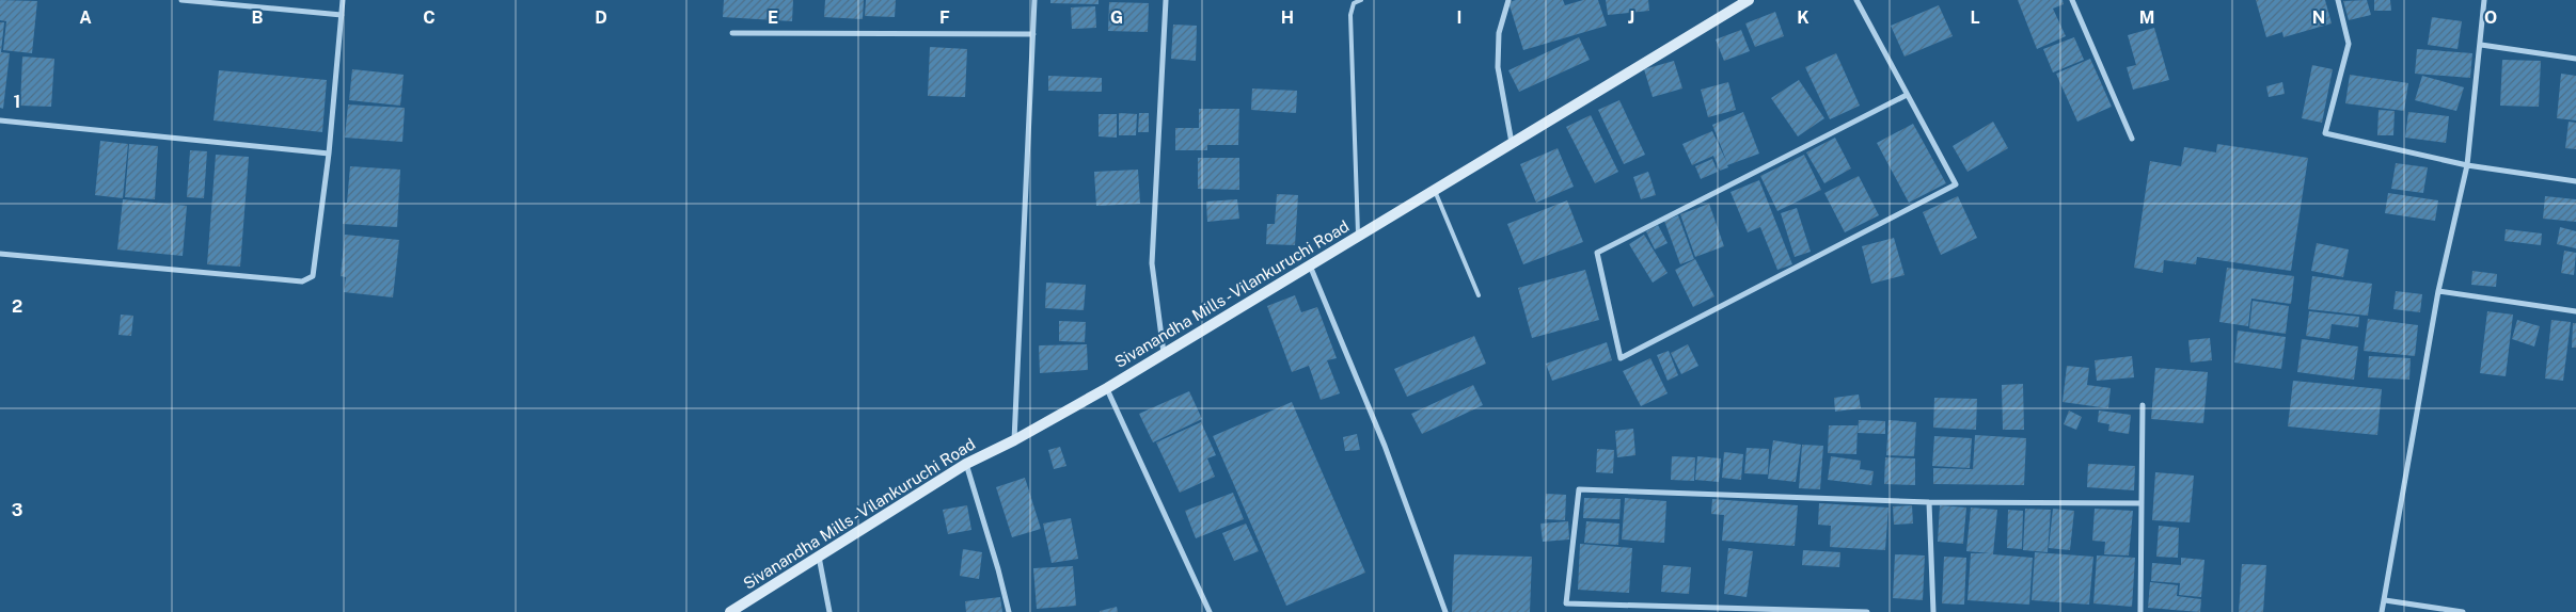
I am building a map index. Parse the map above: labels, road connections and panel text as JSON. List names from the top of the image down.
{
  "streets": {
    "main road": ["Sivanandha Mills - Vilankuruchi Road"]
  },
  "grid": {
    "columns": [
      "A",
      "B",
      "C",
      "D",
      "E",
      "F",
      "G",
      "H",
      "I",
      "J",
      "K",
      "L",
      "M",
      "N",
      "O"
    ],
    "rows": ["1", "2", "3"]
  }
}
